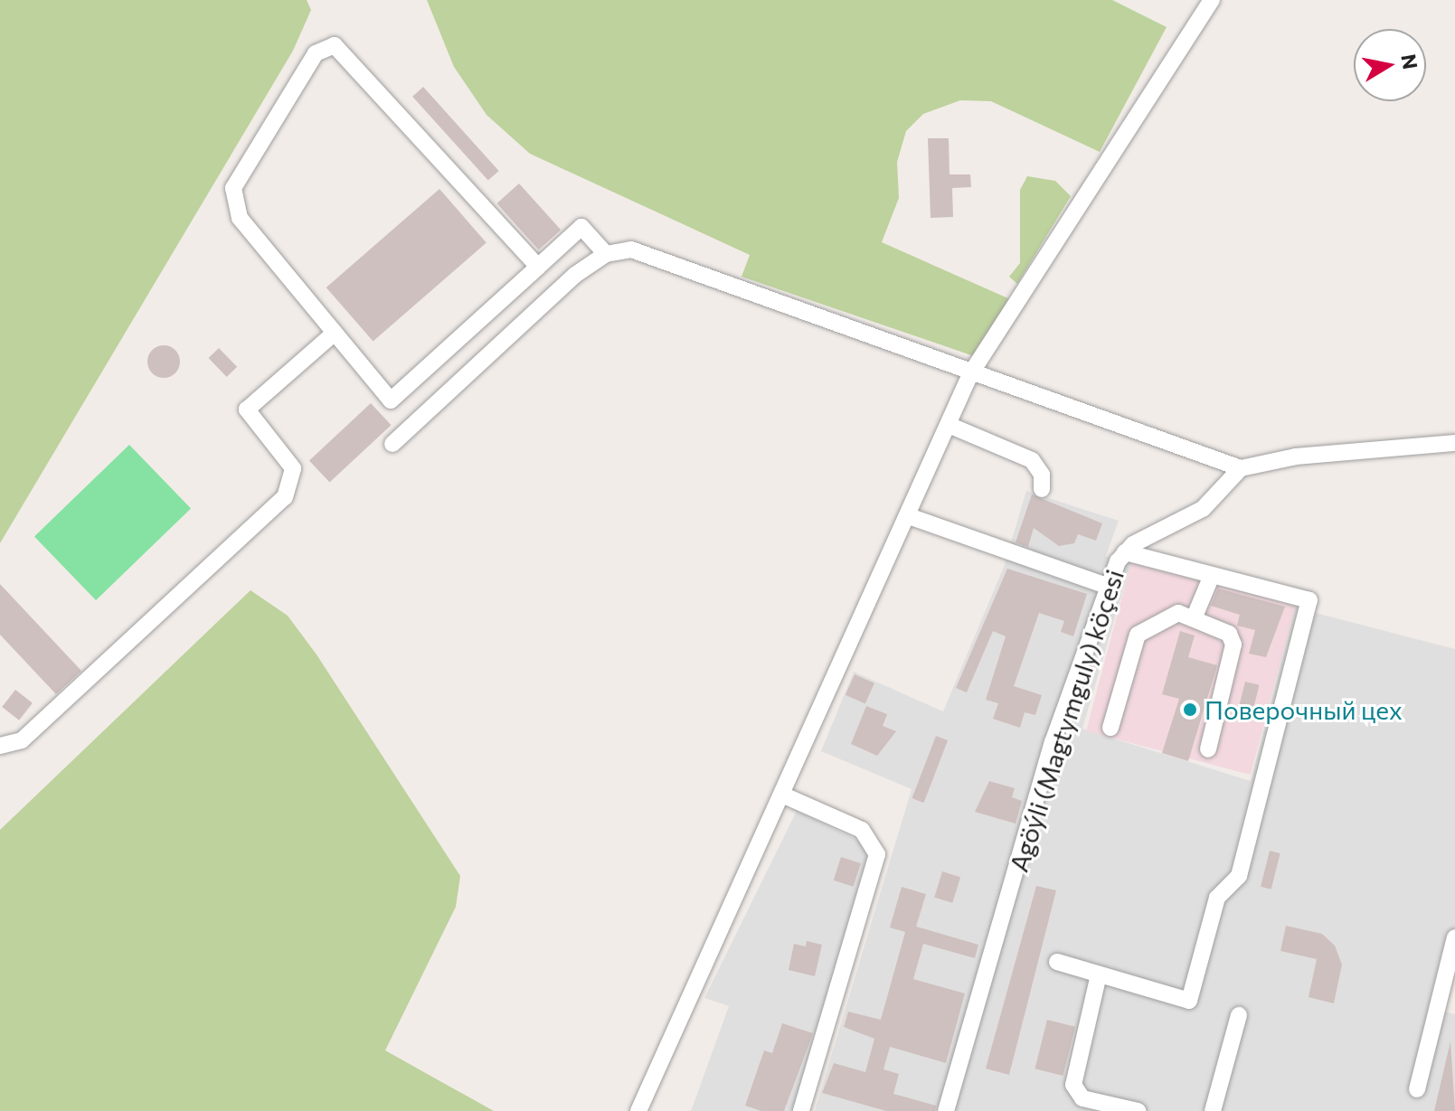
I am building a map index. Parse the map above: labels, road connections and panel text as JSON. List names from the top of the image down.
{
  "streets": {
    "street": ["Agöýli (Magtymguly) köçesi"]
  },
  "places": ["Поверочный цех"],
  "north": "right"
}
